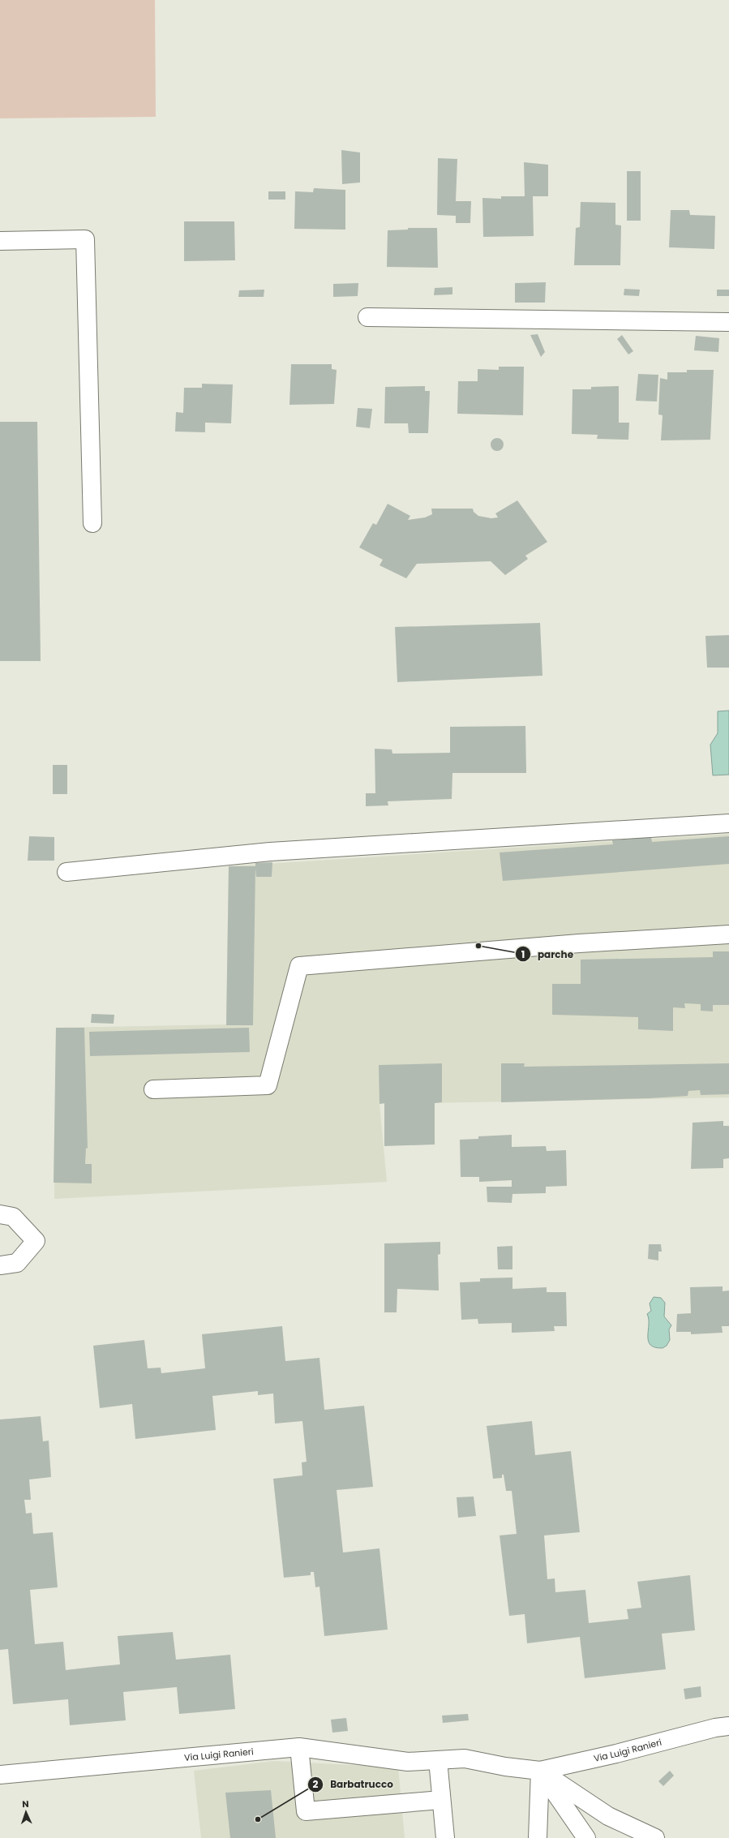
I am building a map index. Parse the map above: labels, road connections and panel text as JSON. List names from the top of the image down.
{
  "streets": {
    "street": ["Via Luigi Ranieri"]
  },
  "places": ["parche", "Barbatrucco"],
  "north": "top"
}
